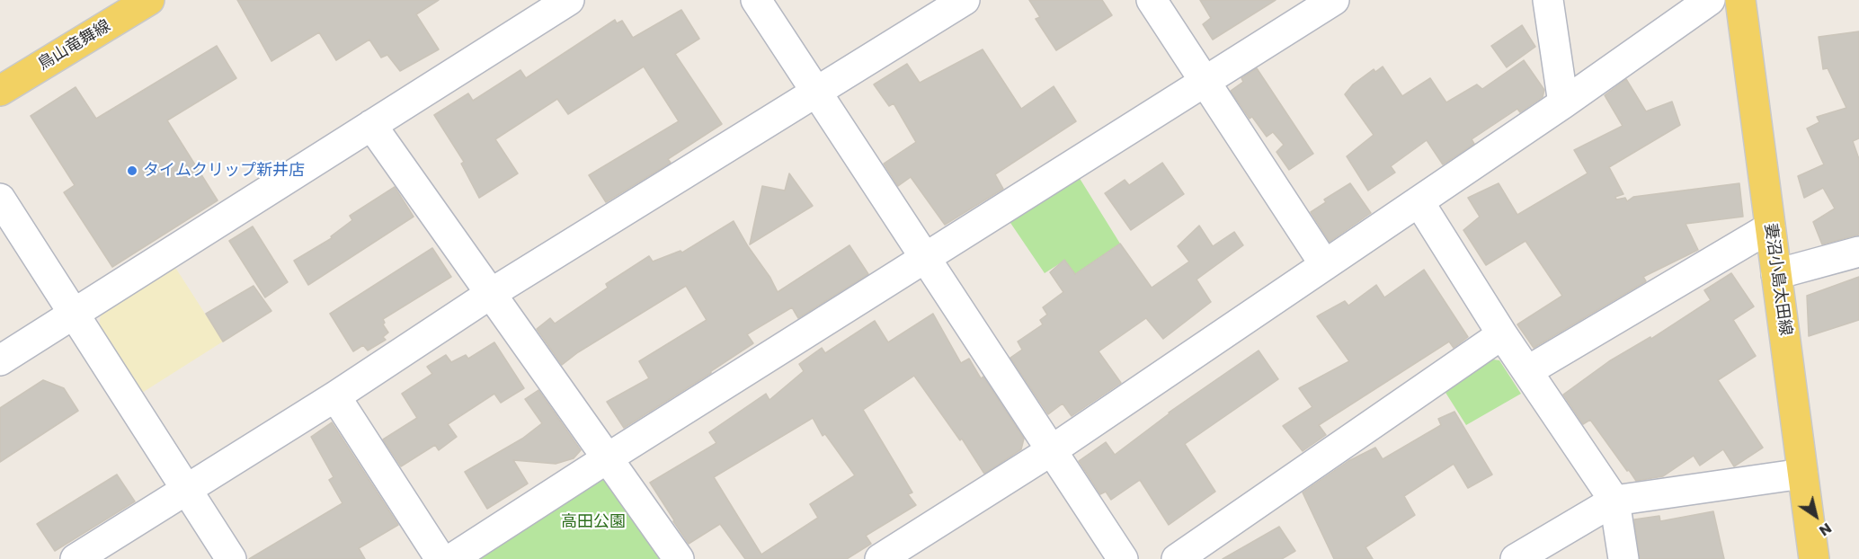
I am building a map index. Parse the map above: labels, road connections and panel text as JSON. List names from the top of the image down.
{
  "streets": {
    "main road": ["鳥山竜舞線", "妻沼小島太田線"]
  },
  "parks": ["高田公園"],
  "places": ["タイムクリップ新井店"],
  "north": "bottom right"
}
